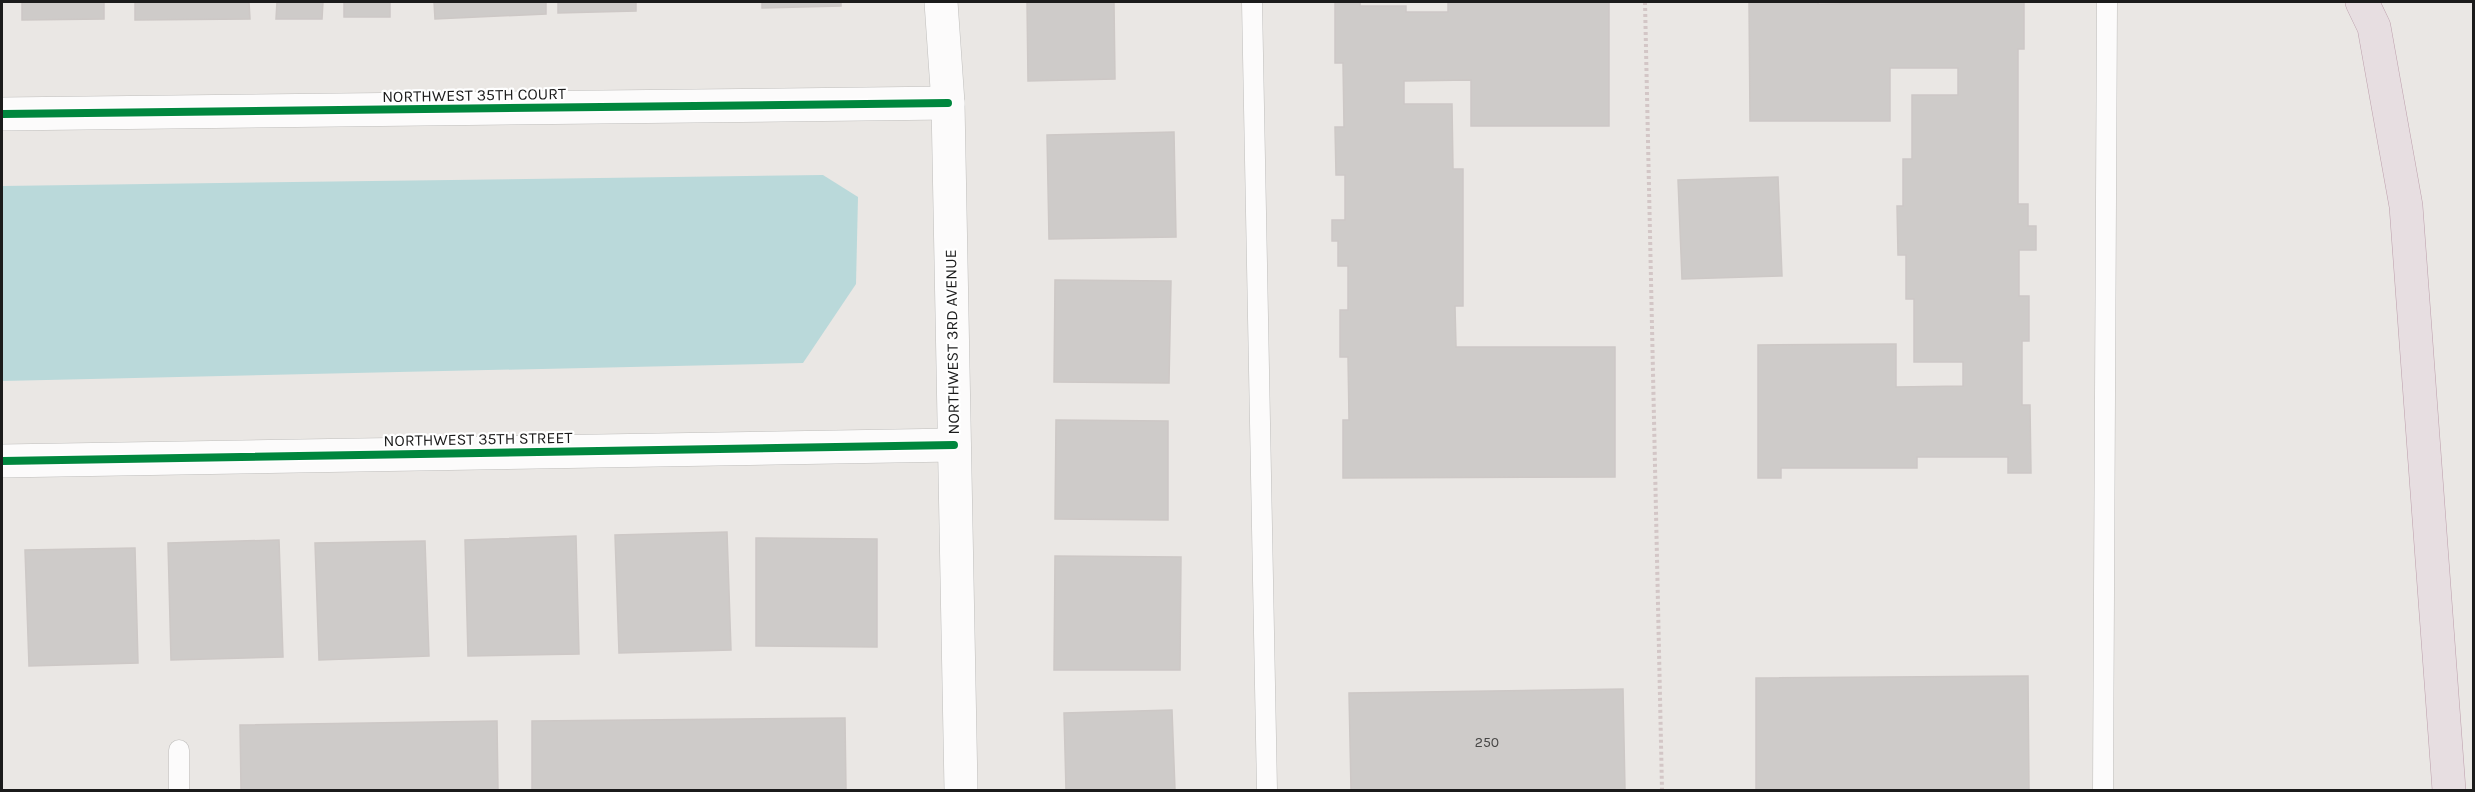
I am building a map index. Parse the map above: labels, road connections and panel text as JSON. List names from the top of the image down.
{
  "streets": {
    "street": ["NORTHWEST 35TH COURT", "NORTHWEST 3RD AVENUE", "NORTHWEST 35TH STREET"]
  },
  "crossings": [
    ["NORTHWEST 35TH COURT", "NORTHWEST 3RD AVENUE"],
    ["NORTHWEST 3RD AVENUE", "NORTHWEST 35TH STREET"]
  ],
  "house_numbers": ["250"]
}
